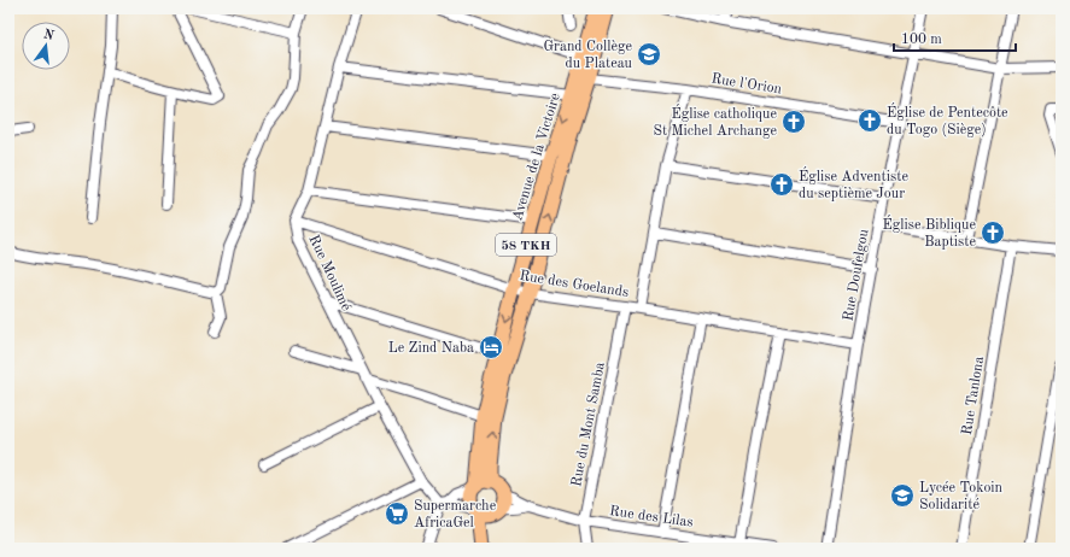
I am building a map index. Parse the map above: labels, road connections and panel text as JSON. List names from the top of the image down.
{
  "streets": {
    "highway": ["Avenue de la Victoire", "58 TKH"],
    "street": [
      "Rue l'Orion",
      "Rue Moulimé",
      "Rue Doufelgou",
      "Rue des Goelands",
      "Rue Tanlona",
      "Rue du Mont Samba",
      "Rue des Lilas"
    ]
  },
  "crossings": [
    ["Rue l'Orion", "Avenue de la Victoire"],
    ["Rue l'Orion", "Rue Doufelgou"],
    ["Avenue de la Victoire", "Rue des Goelands"],
    ["Avenue de la Victoire", "Rue des Lilas"],
    ["Rue Moulimé", "Rue des Goelands"],
    ["Rue Doufelgou", "Rue des Goelands"],
    ["Rue des Goelands", "Rue du Mont Samba"],
    ["Rue du Mont Samba", "Rue des Lilas"]
  ],
  "places": {
    "school or university": ["Grand Collège du Plateau", "Lycée Tokoin Solidarité"],
    "church": [
      "Église de Pentecôte du Togo (Siège)",
      "Église catholique St Michel Archange",
      "Église Adventiste du septième Jour",
      "Église Biblique Baptiste"
    ],
    "hotel": ["Le Zind Naba"],
    "supermarket": ["Supermarche AfricaGel"]
  },
  "scale_bar": "100 m",
  "north": "top"
}
